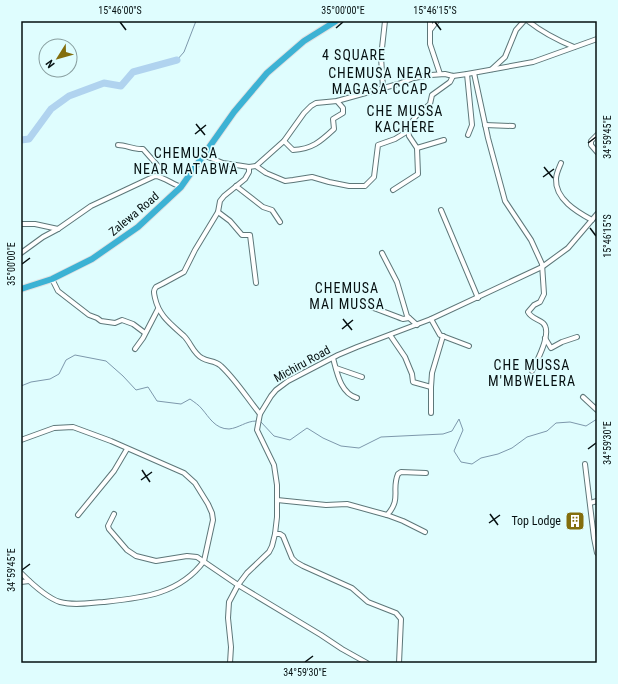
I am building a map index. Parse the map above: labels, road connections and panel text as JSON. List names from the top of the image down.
{
  "streets": {
    "highway": ["Zalewa Road"],
    "street": ["Michiru Road"]
  },
  "districts": [
    "4 SQUARE",
    "CHEMUSA NEAR MAGASA CCAP",
    "CHE MUSSA KACHERE",
    "CHEMUSA NEAR MATABWA",
    "CHEMUSA MAI MUSSA",
    "CHE MUSSA M'MBWELERA"
  ],
  "places": {
    "building": ["Top Lodge"]
  },
  "north": "bottom left",
  "coordinates": [
    "15°46'00\"S",
    "35°00'00\"E",
    "15°46'15\"S",
    "34°59'45\"E",
    "34°59'30\"E"
  ]
}
